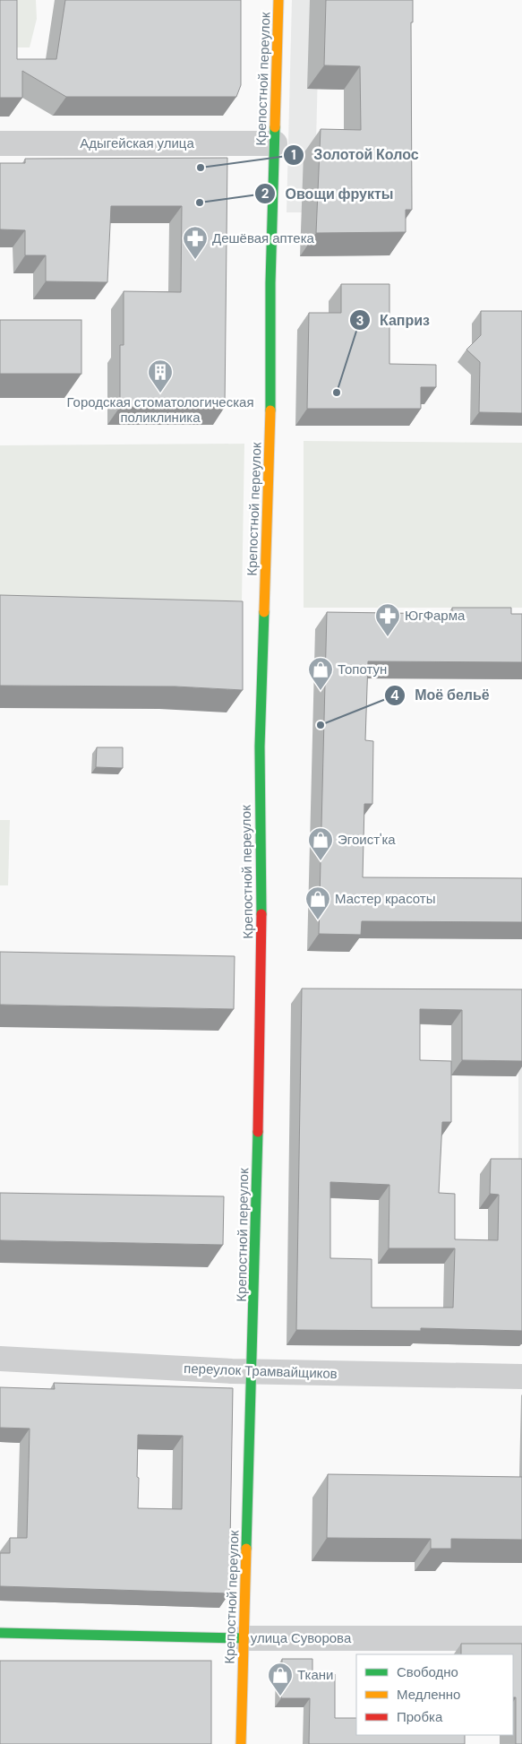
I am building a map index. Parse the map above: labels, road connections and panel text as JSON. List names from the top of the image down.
{
  "streets": {
    "street": [
      "Крепостной переулок",
      "Адыгейская улица",
      "переулок Трамвайщиков",
      "улица Суворова"
    ]
  },
  "crossings": [
    ["Крепостной переулок", "Адыгейская улица"],
    ["Крепостной переулок", "переулок Трамвайщиков"],
    ["Крепостной переулок", "улица Суворова"]
  ],
  "places": {
    "other": [
      "Золотой Колос",
      "Овощи фрукты",
      "Каприз",
      "Моё бельё"
    ],
    "pharmacy": ["Дешёвая аптека", "ЮгФарма"],
    "building": ["Городская стоматологическая поликлиника"],
    "shop": [
      "Топотун",
      "Эгоист'ка",
      "Мастер красоты",
      "Ткани"
    ]
  },
  "legend": ["Свободно", "Медленно", "Пробка"]
}
